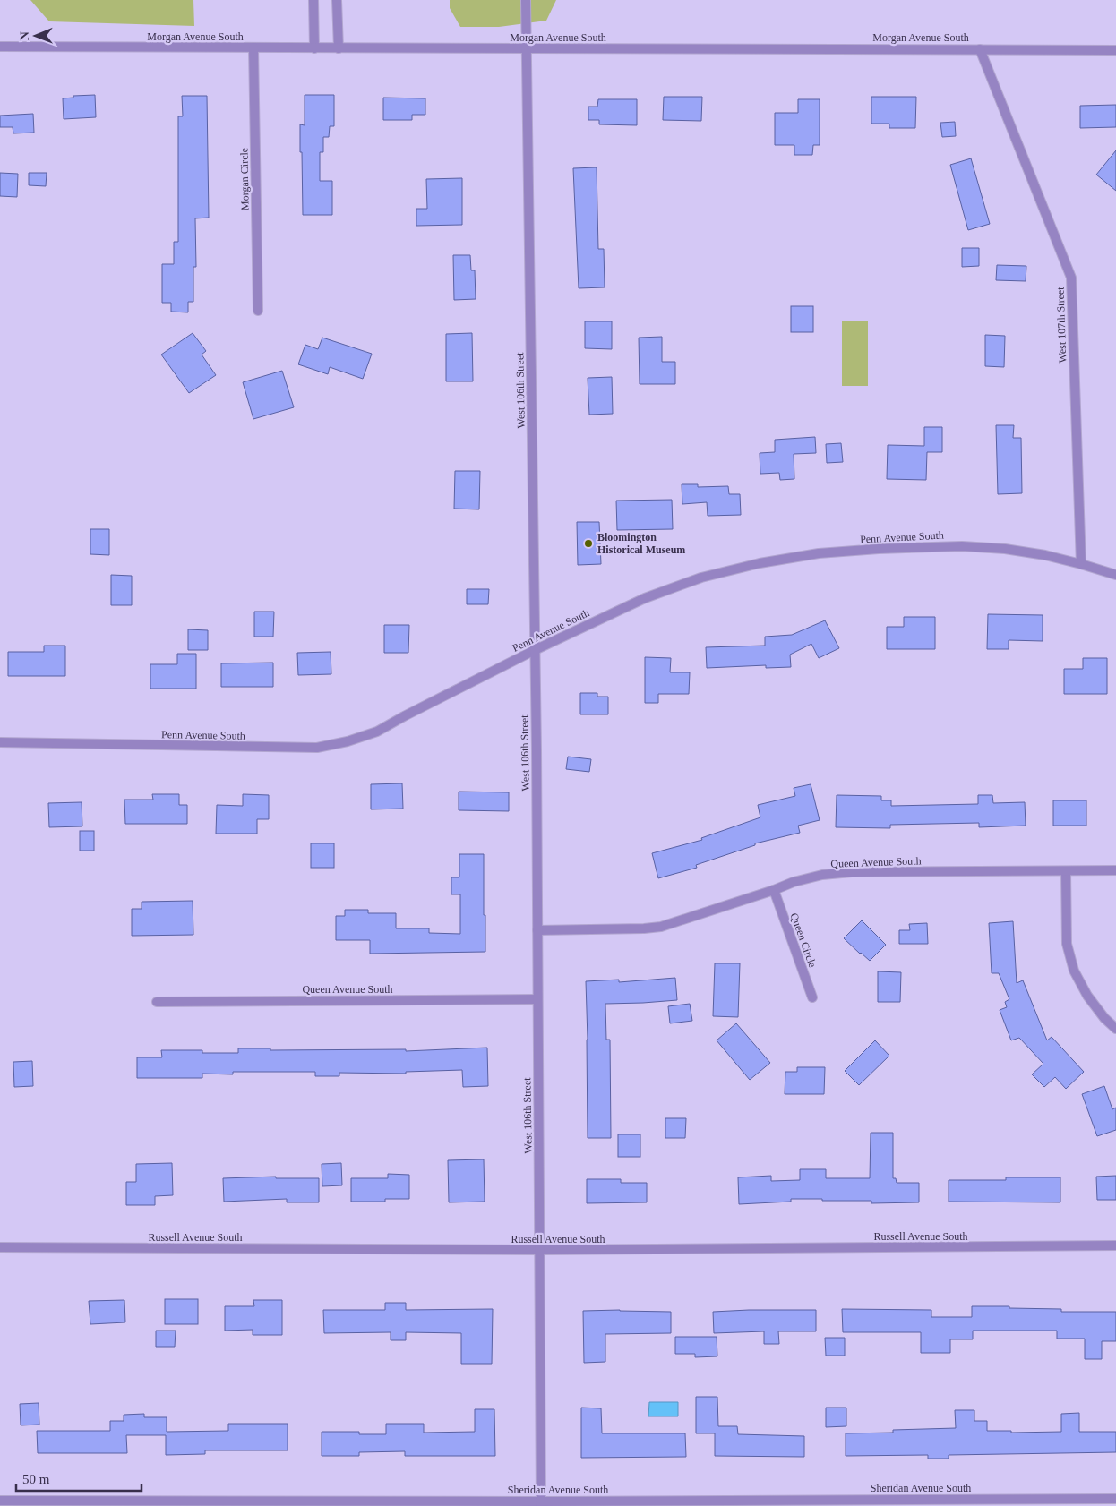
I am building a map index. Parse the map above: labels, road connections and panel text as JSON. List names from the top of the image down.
{
  "streets": {
    "street": [
      "Morgan Avenue South",
      "Morgan Circle",
      "West 107th Street",
      "West 106th Street",
      "Penn Avenue South",
      "Queen Avenue South",
      "Queen Circle",
      "Russell Avenue South",
      "Sheridan Avenue South"
    ]
  },
  "crossings": [
    ["Morgan Avenue South", "Morgan Circle"],
    ["Morgan Avenue South", "West 107th Street"],
    ["Morgan Avenue South", "West 106th Street"],
    ["West 107th Street", "Penn Avenue South"],
    ["West 106th Street", "Penn Avenue South"],
    ["West 106th Street", "Queen Avenue South"],
    ["West 106th Street", "Russell Avenue South"],
    ["West 106th Street", "Sheridan Avenue South"],
    ["Queen Avenue South", "Queen Circle"]
  ],
  "places": ["Bloomington Historical Museum"],
  "scale_bar": "50 m",
  "north": "left"
}
